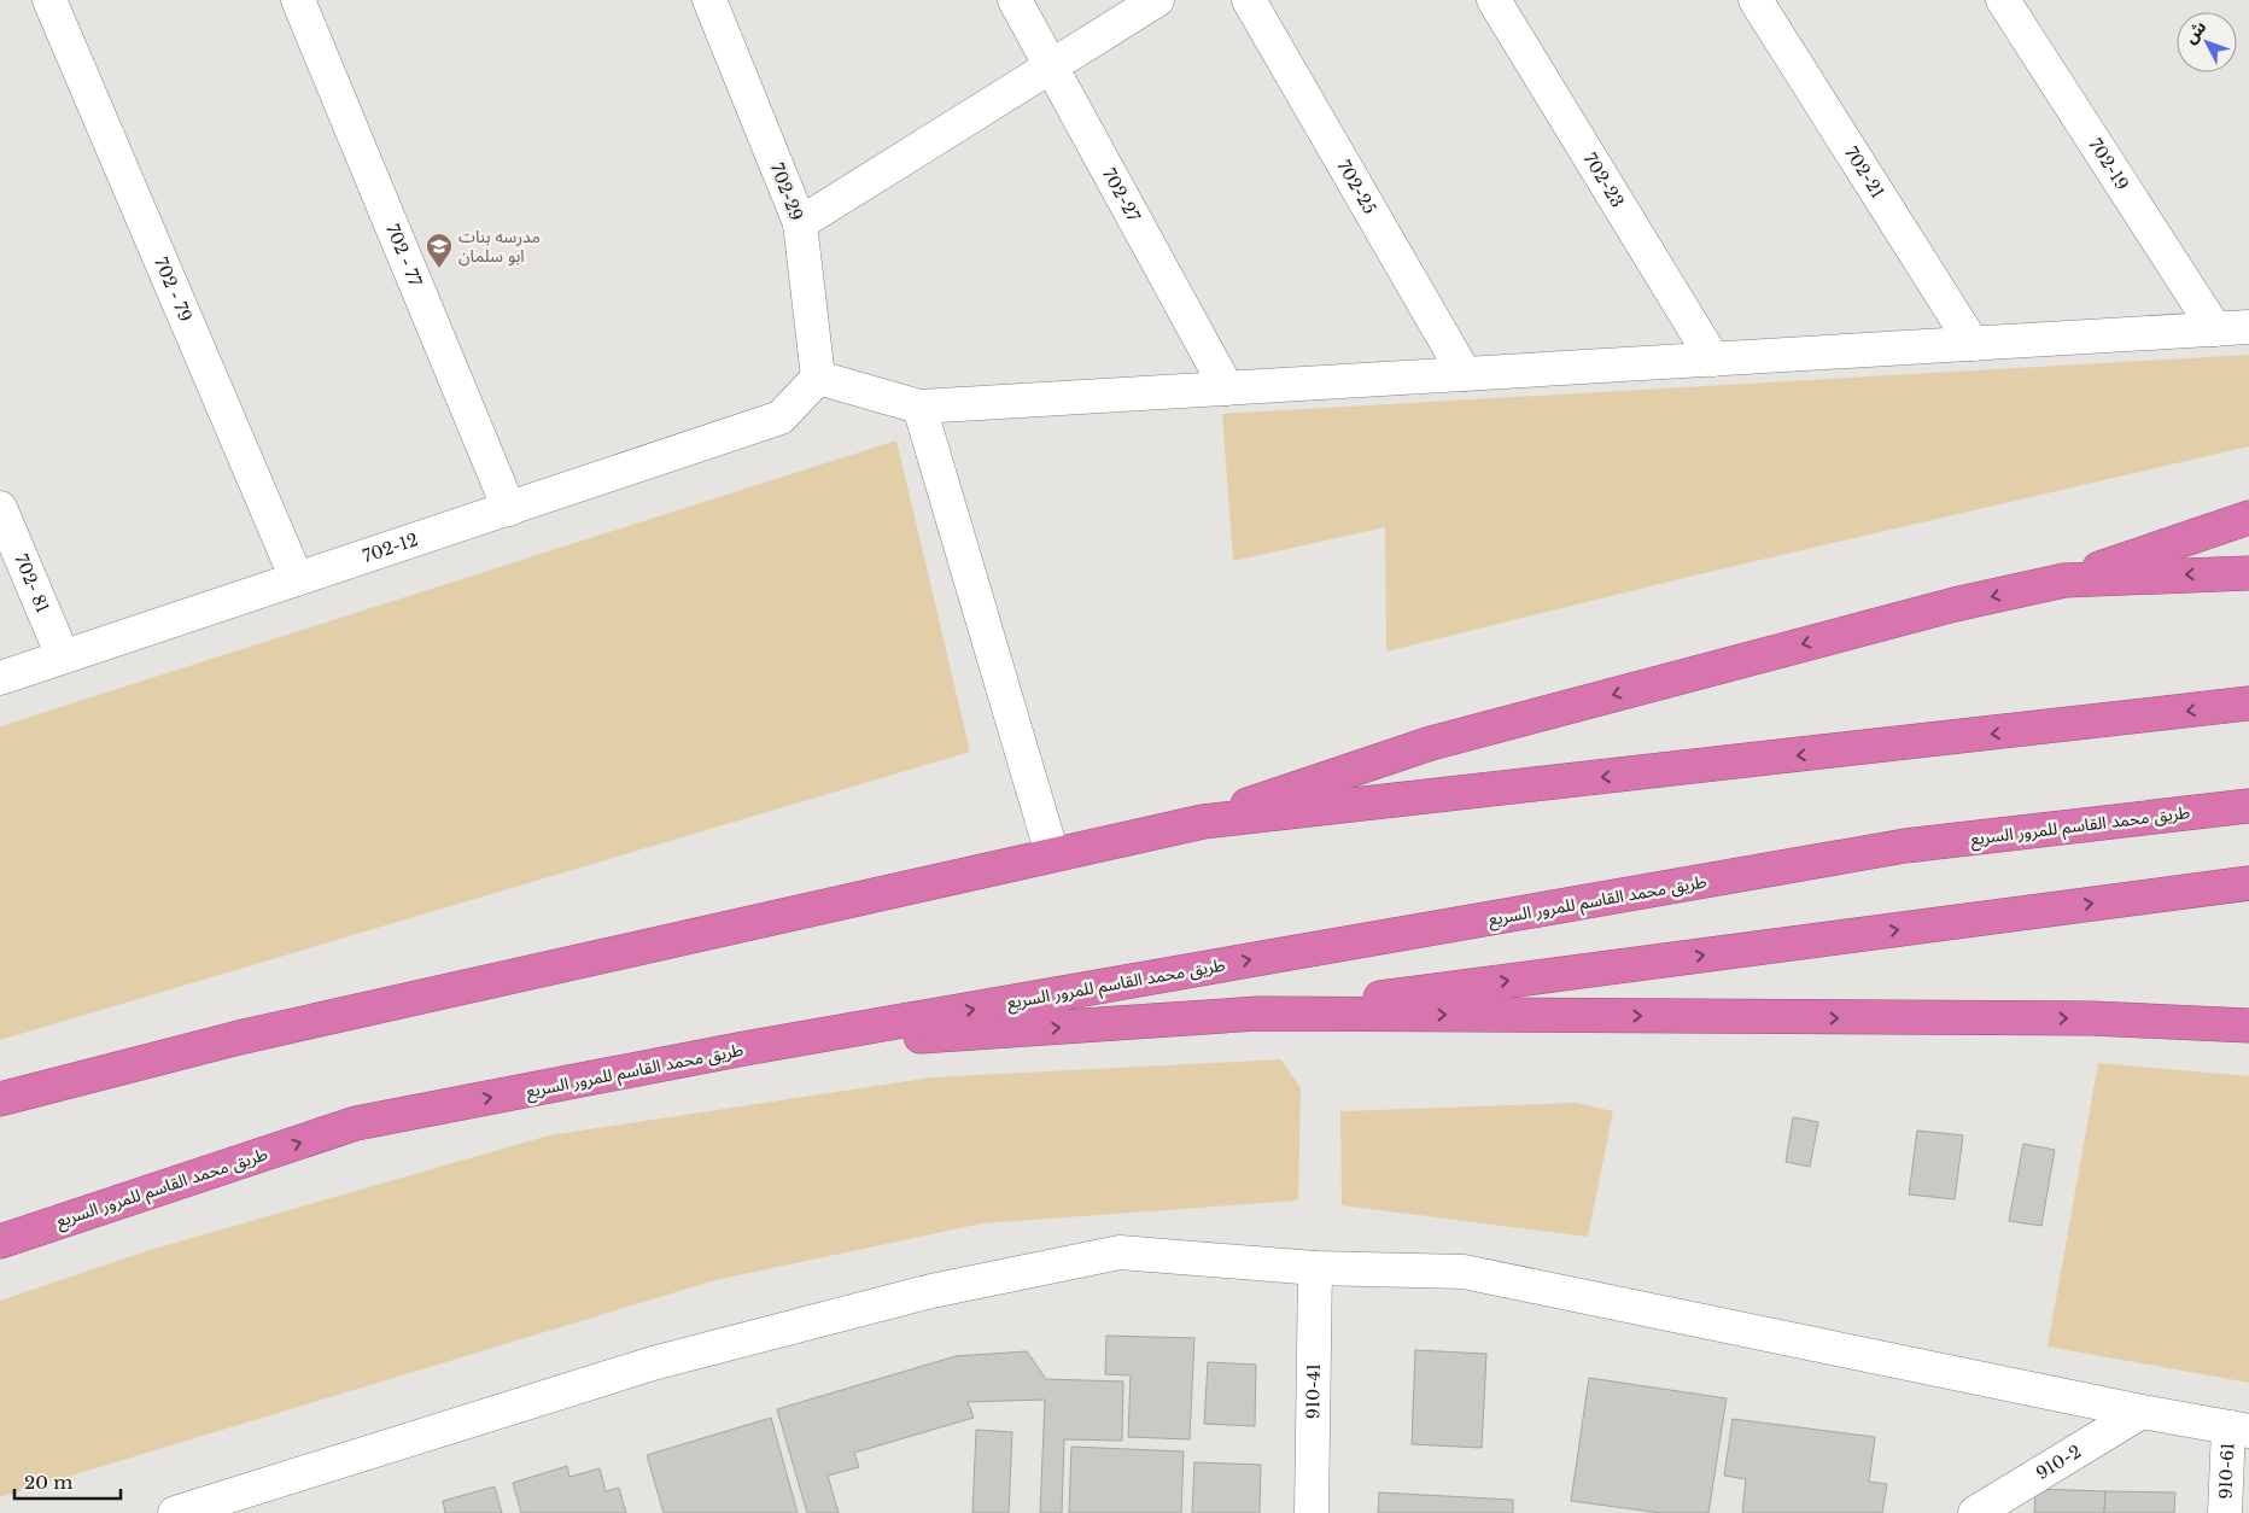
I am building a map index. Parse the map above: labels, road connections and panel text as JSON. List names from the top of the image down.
{
  "streets": {
    "highway": ["طريق محمد القاسم للمرور السريع"],
    "street": [
      "702-19",
      "702-21",
      "702-23",
      "702-25",
      "702-29",
      "702-27",
      "702 - 77",
      "702 - 79",
      "702-12",
      "702- 81",
      "910-41",
      "910-2",
      "910-61"
    ]
  },
  "crossings": [
    ["702-29", "702-12"],
    ["702 - 77", "702-12"],
    ["702 - 79", "702-12"],
    ["702-12", "702- 81"]
  ],
  "places": {
    "school or university": ["مدرسه بنات ابو سلمان"]
  },
  "scale_bar": "20 m",
  "north": "top left"
}
